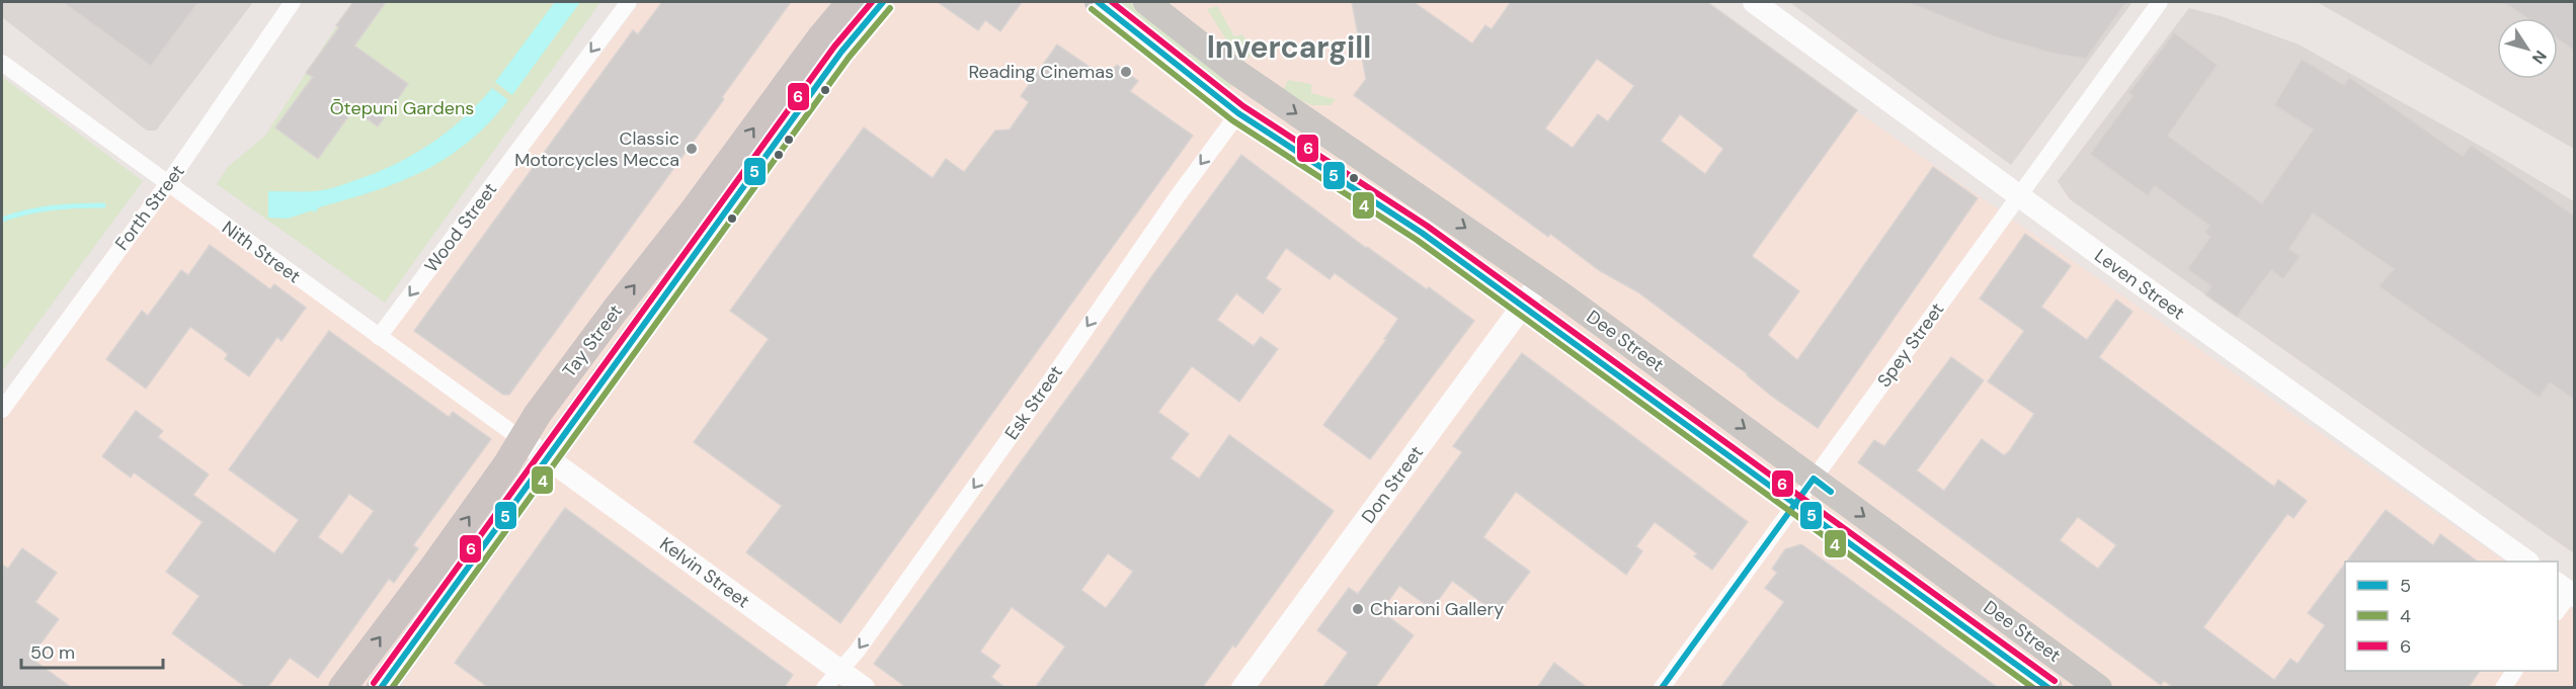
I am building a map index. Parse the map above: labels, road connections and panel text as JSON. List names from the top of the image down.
{
  "streets": {
    "highway": ["Tay Street"],
    "main road": ["Dee Street"],
    "street": [
      "Forth Street",
      "Wood Street",
      "Nith Street",
      "Leven Street",
      "Spey Street",
      "Esk Street",
      "Don Street",
      "Kelvin Street"
    ]
  },
  "crossings": [
    ["Forth Street", "Nith Street"],
    ["Wood Street", "Nith Street"],
    ["Nith Street", "Tay Street"],
    ["Nith Street", "Kelvin Street"],
    ["Leven Street", "Spey Street"],
    ["Tay Street", "Kelvin Street"],
    ["Dee Street", "Spey Street"],
    ["Dee Street", "Esk Street"],
    ["Dee Street", "Don Street"],
    ["Esk Street", "Kelvin Street"]
  ],
  "one_way": ["Wood Street", "Esk Street"],
  "districts": ["Invercargill"],
  "parks": ["Ōtepuni Gardens"],
  "places": ["Reading Cinemas", "Classic Motorcycles Mecca", "Chiaroni Gallery"],
  "lines": ["transit line 5", "transit line 6", "transit line 4"],
  "legend": ["5", "4", "6"],
  "scale_bar": "50 m",
  "north": "bottom right"
}
